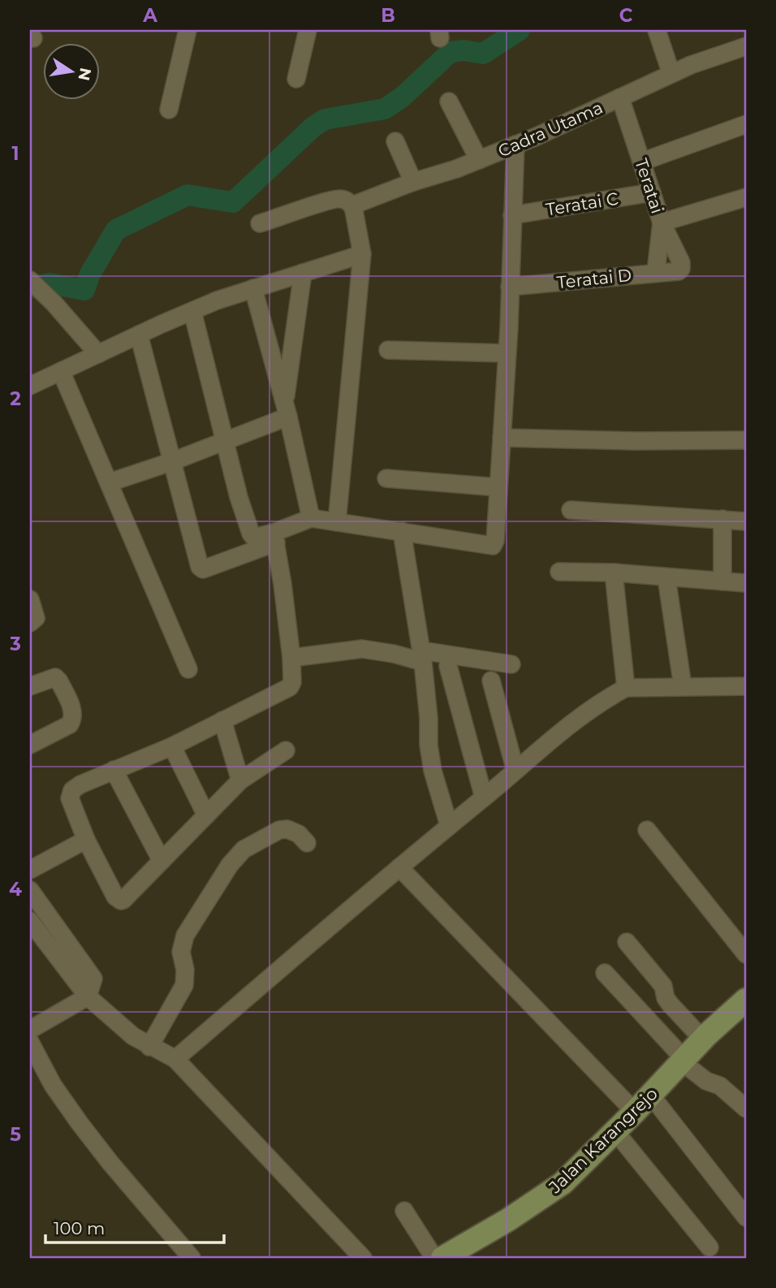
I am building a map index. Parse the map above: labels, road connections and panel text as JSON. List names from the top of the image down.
{
  "streets": {
    "main road": ["Jalan Karangrejo"],
    "street": [
      "Cadra Utama",
      "Teratai",
      "Teratai C",
      "Teratai D"
    ]
  },
  "crossings": [
    ["Cadra Utama", "Teratai"],
    ["Teratai", "Teratai C"],
    ["Teratai", "Teratai D"]
  ],
  "scale_bar": "100 m",
  "north": "right",
  "grid": {
    "columns": ["A", "B", "C"],
    "rows": [
      "1",
      "2",
      "3",
      "4",
      "5"
    ]
  }
}
